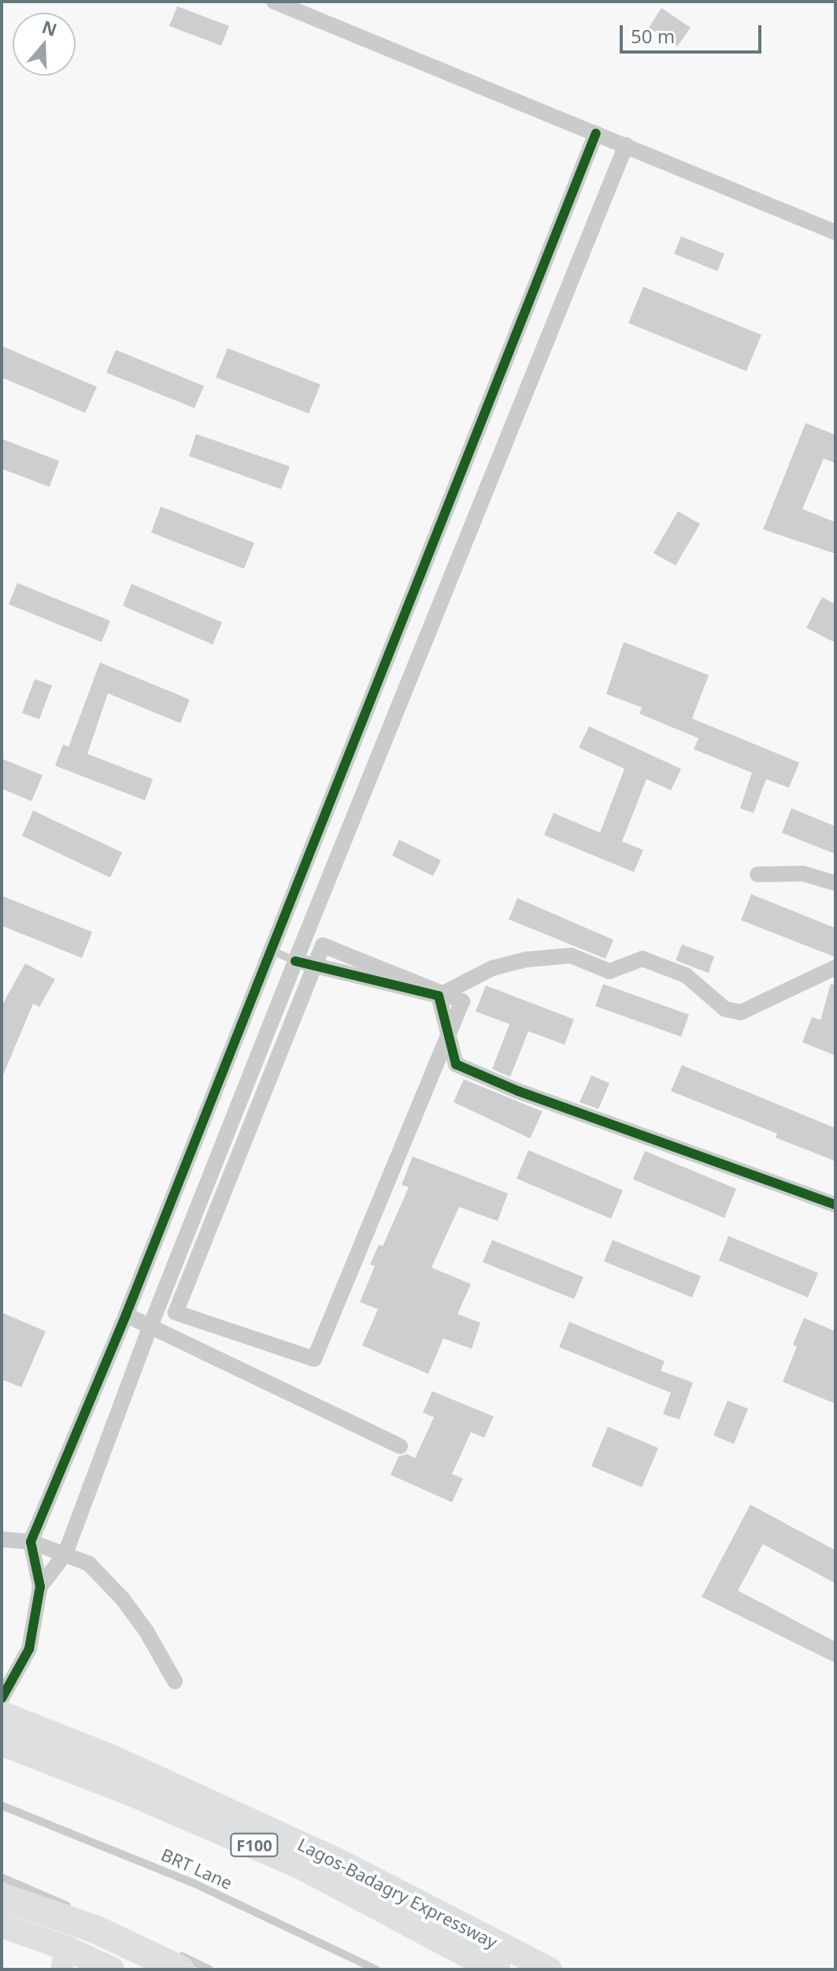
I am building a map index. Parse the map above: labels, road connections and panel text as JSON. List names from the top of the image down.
{
  "streets": {
    "highway": ["F100", "Lagos-Badagry Expressway"],
    "lane": ["BRT Lane"]
  },
  "scale_bar": "50 m",
  "north": "top"
}
